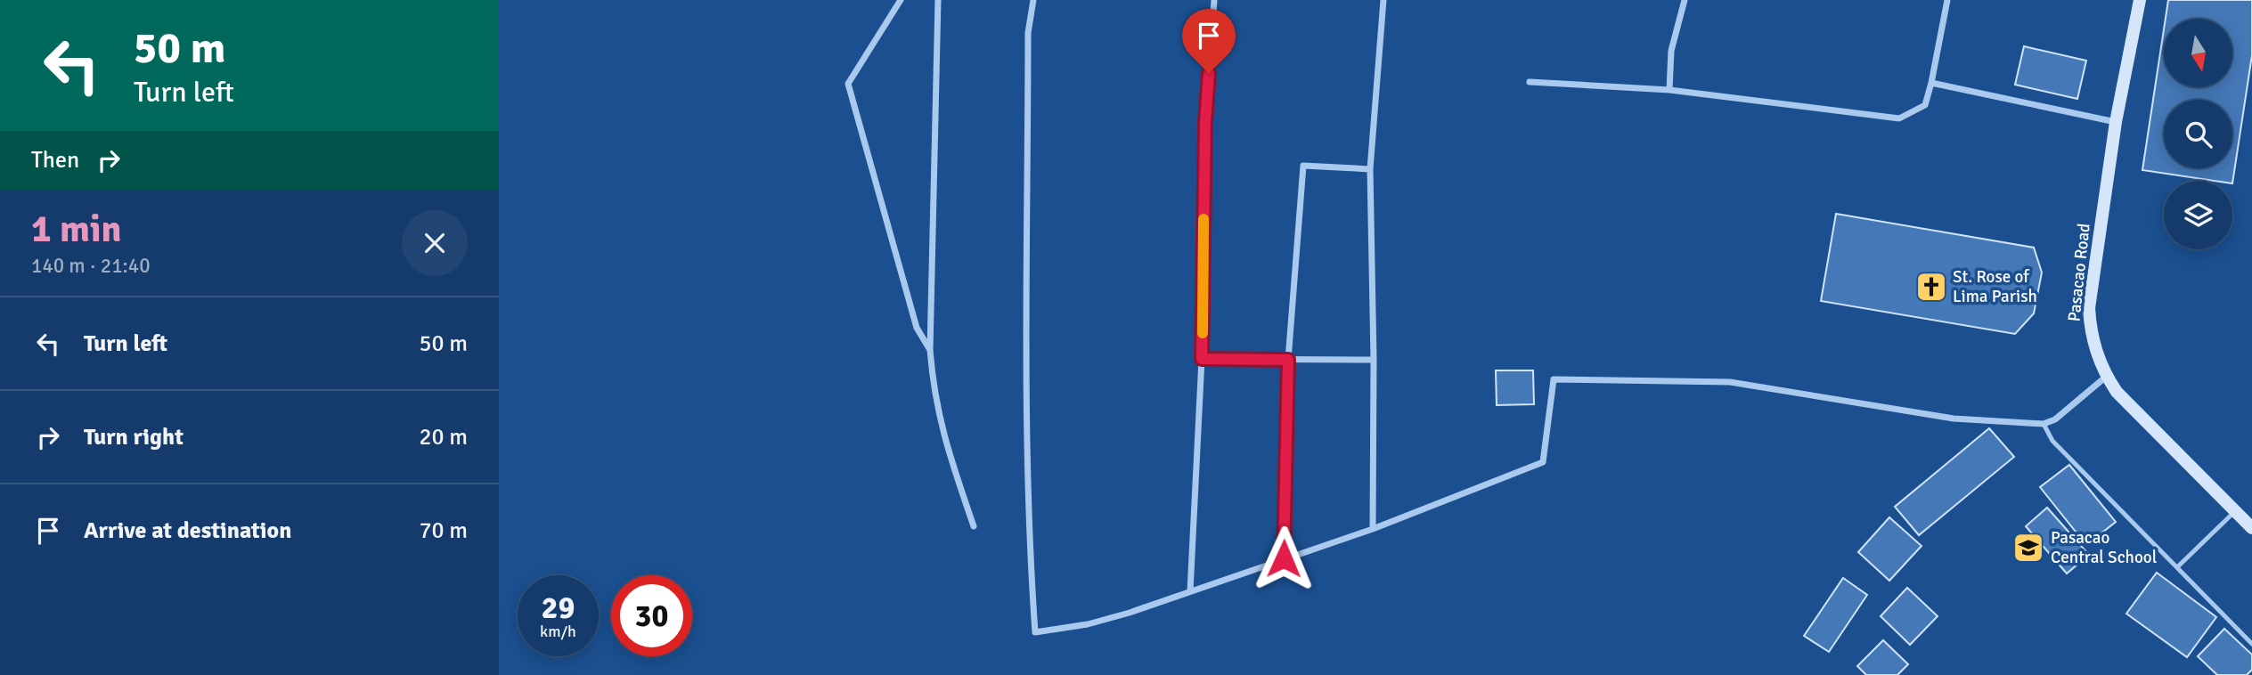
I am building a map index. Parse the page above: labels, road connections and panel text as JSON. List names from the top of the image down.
{
  "streets": {
    "main road": ["Pasacao Road"]
  },
  "places": {
    "church": ["St. Rose of Lima Parish"],
    "school or university": ["Pasacao Central School"]
  },
  "north": "bottom",
  "page": {
    "turn": ["50 m", "Turn left"],
    "then": "Then",
    "heading": ["1 min", "140 m · 21:40"],
    "list": [
      {
        "name": "Turn left",
        "value": "50 m"
      },
      {
        "name": "Turn right",
        "value": "20 m"
      },
      {
        "name": "Arrive at destination",
        "value": "70 m"
      }
    ],
    "speed": "29 km/h",
    "limit": "30"
  }
}
